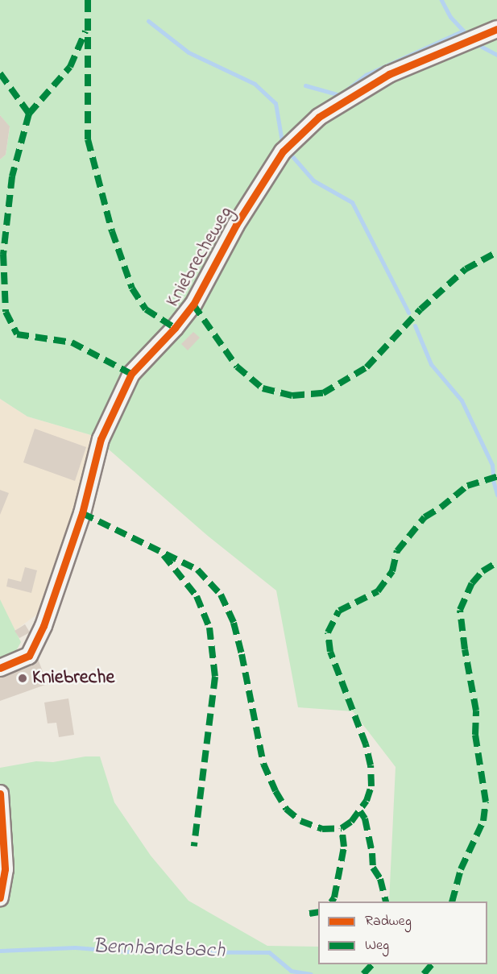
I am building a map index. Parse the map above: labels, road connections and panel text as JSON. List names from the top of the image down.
{
  "streets": {
    "street": ["Kniebrecheweg"]
  },
  "water": ["Bernhardsbach"],
  "places": ["Kniebreche"],
  "legend": ["Radweg", "Weg"]
}
